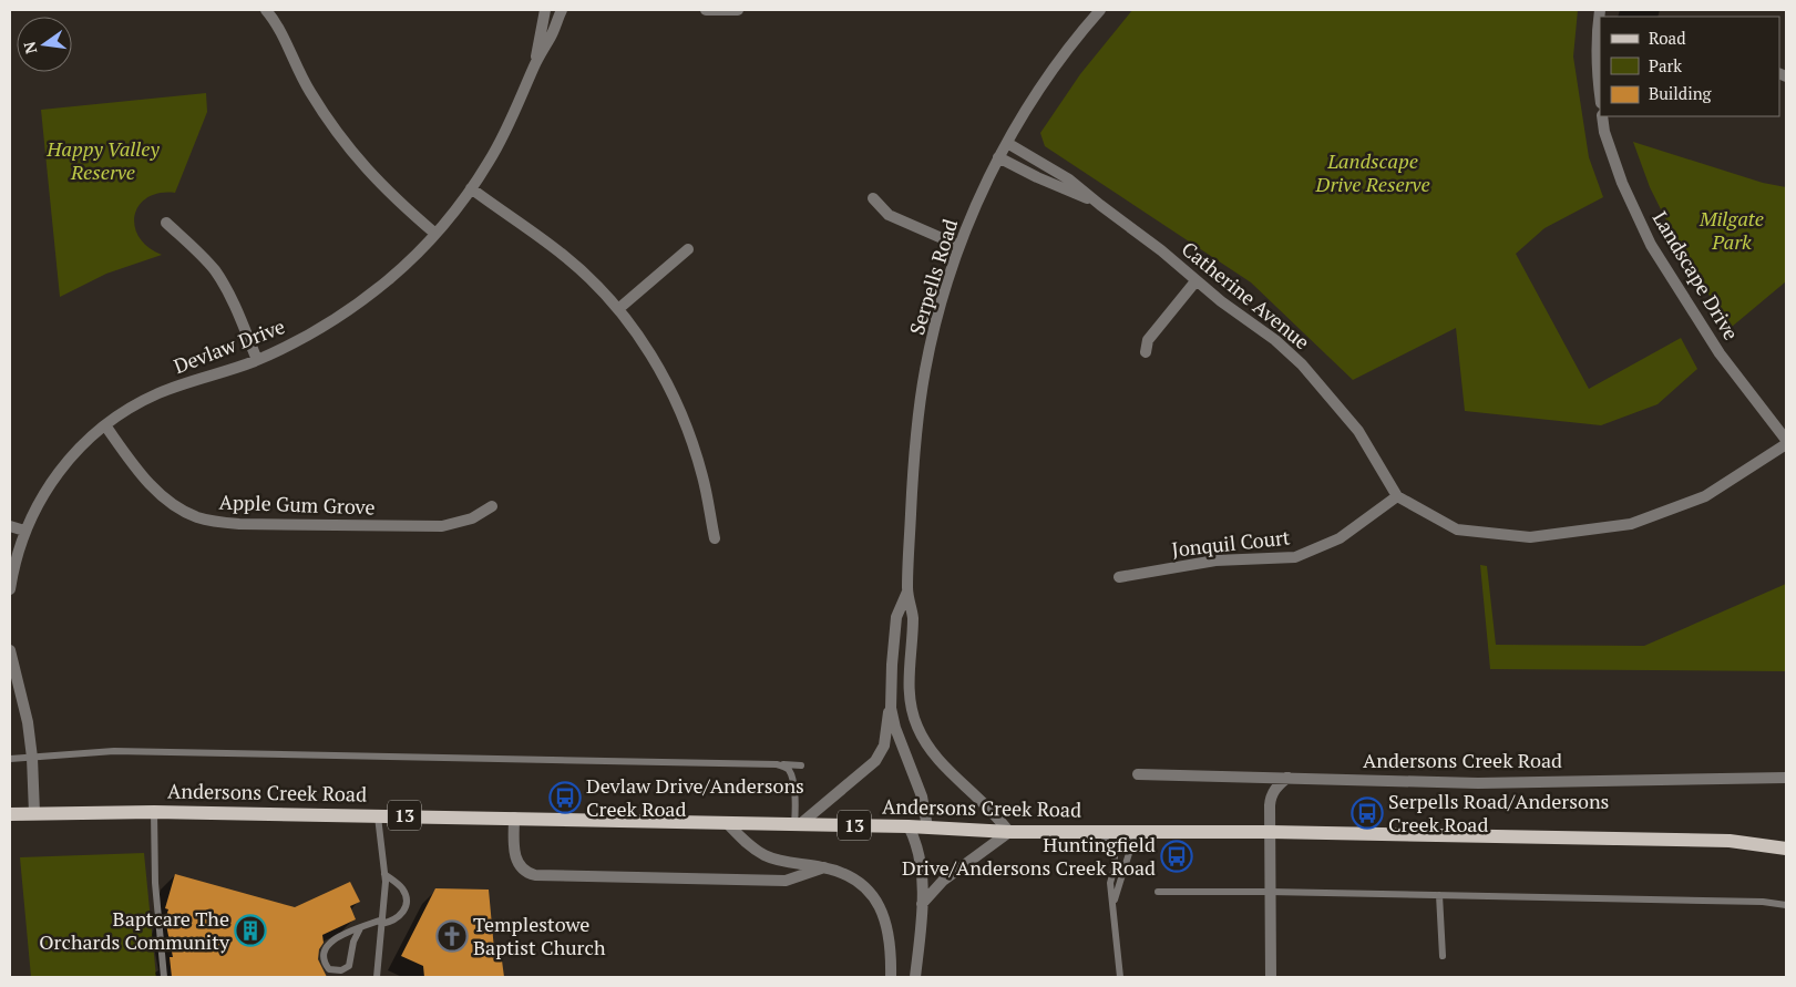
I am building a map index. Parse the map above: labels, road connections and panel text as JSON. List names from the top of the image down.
{
  "streets": {
    "main road": ["Andersons Creek Road", "13"],
    "street": [
      "Landscape Drive",
      "Serpells Road",
      "Catherine Avenue",
      "Devlaw Drive",
      "Apple Gum Grove",
      "Jonquil Court"
    ]
  },
  "crossings": [
    ["Serpells Road", "Catherine Avenue"],
    ["Serpells Road", "Andersons Creek Road"],
    ["Catherine Avenue", "Jonquil Court"],
    ["Devlaw Drive", "Apple Gum Grove"]
  ],
  "parks": ["Happy Valley Reserve", "Landscape Drive Reserve", "Milgate Park"],
  "places": {
    "bus stop": ["Devlaw Drive/Andersons Creek Road", "Serpells Road/Andersons Creek Road", "Huntingfield Drive/Andersons Creek Road"],
    "building": ["Baptcare The Orchards Community"],
    "church": ["Templestowe Baptist Church"]
  },
  "legend": ["Road", "Park", "Building"],
  "north": "left"
}
